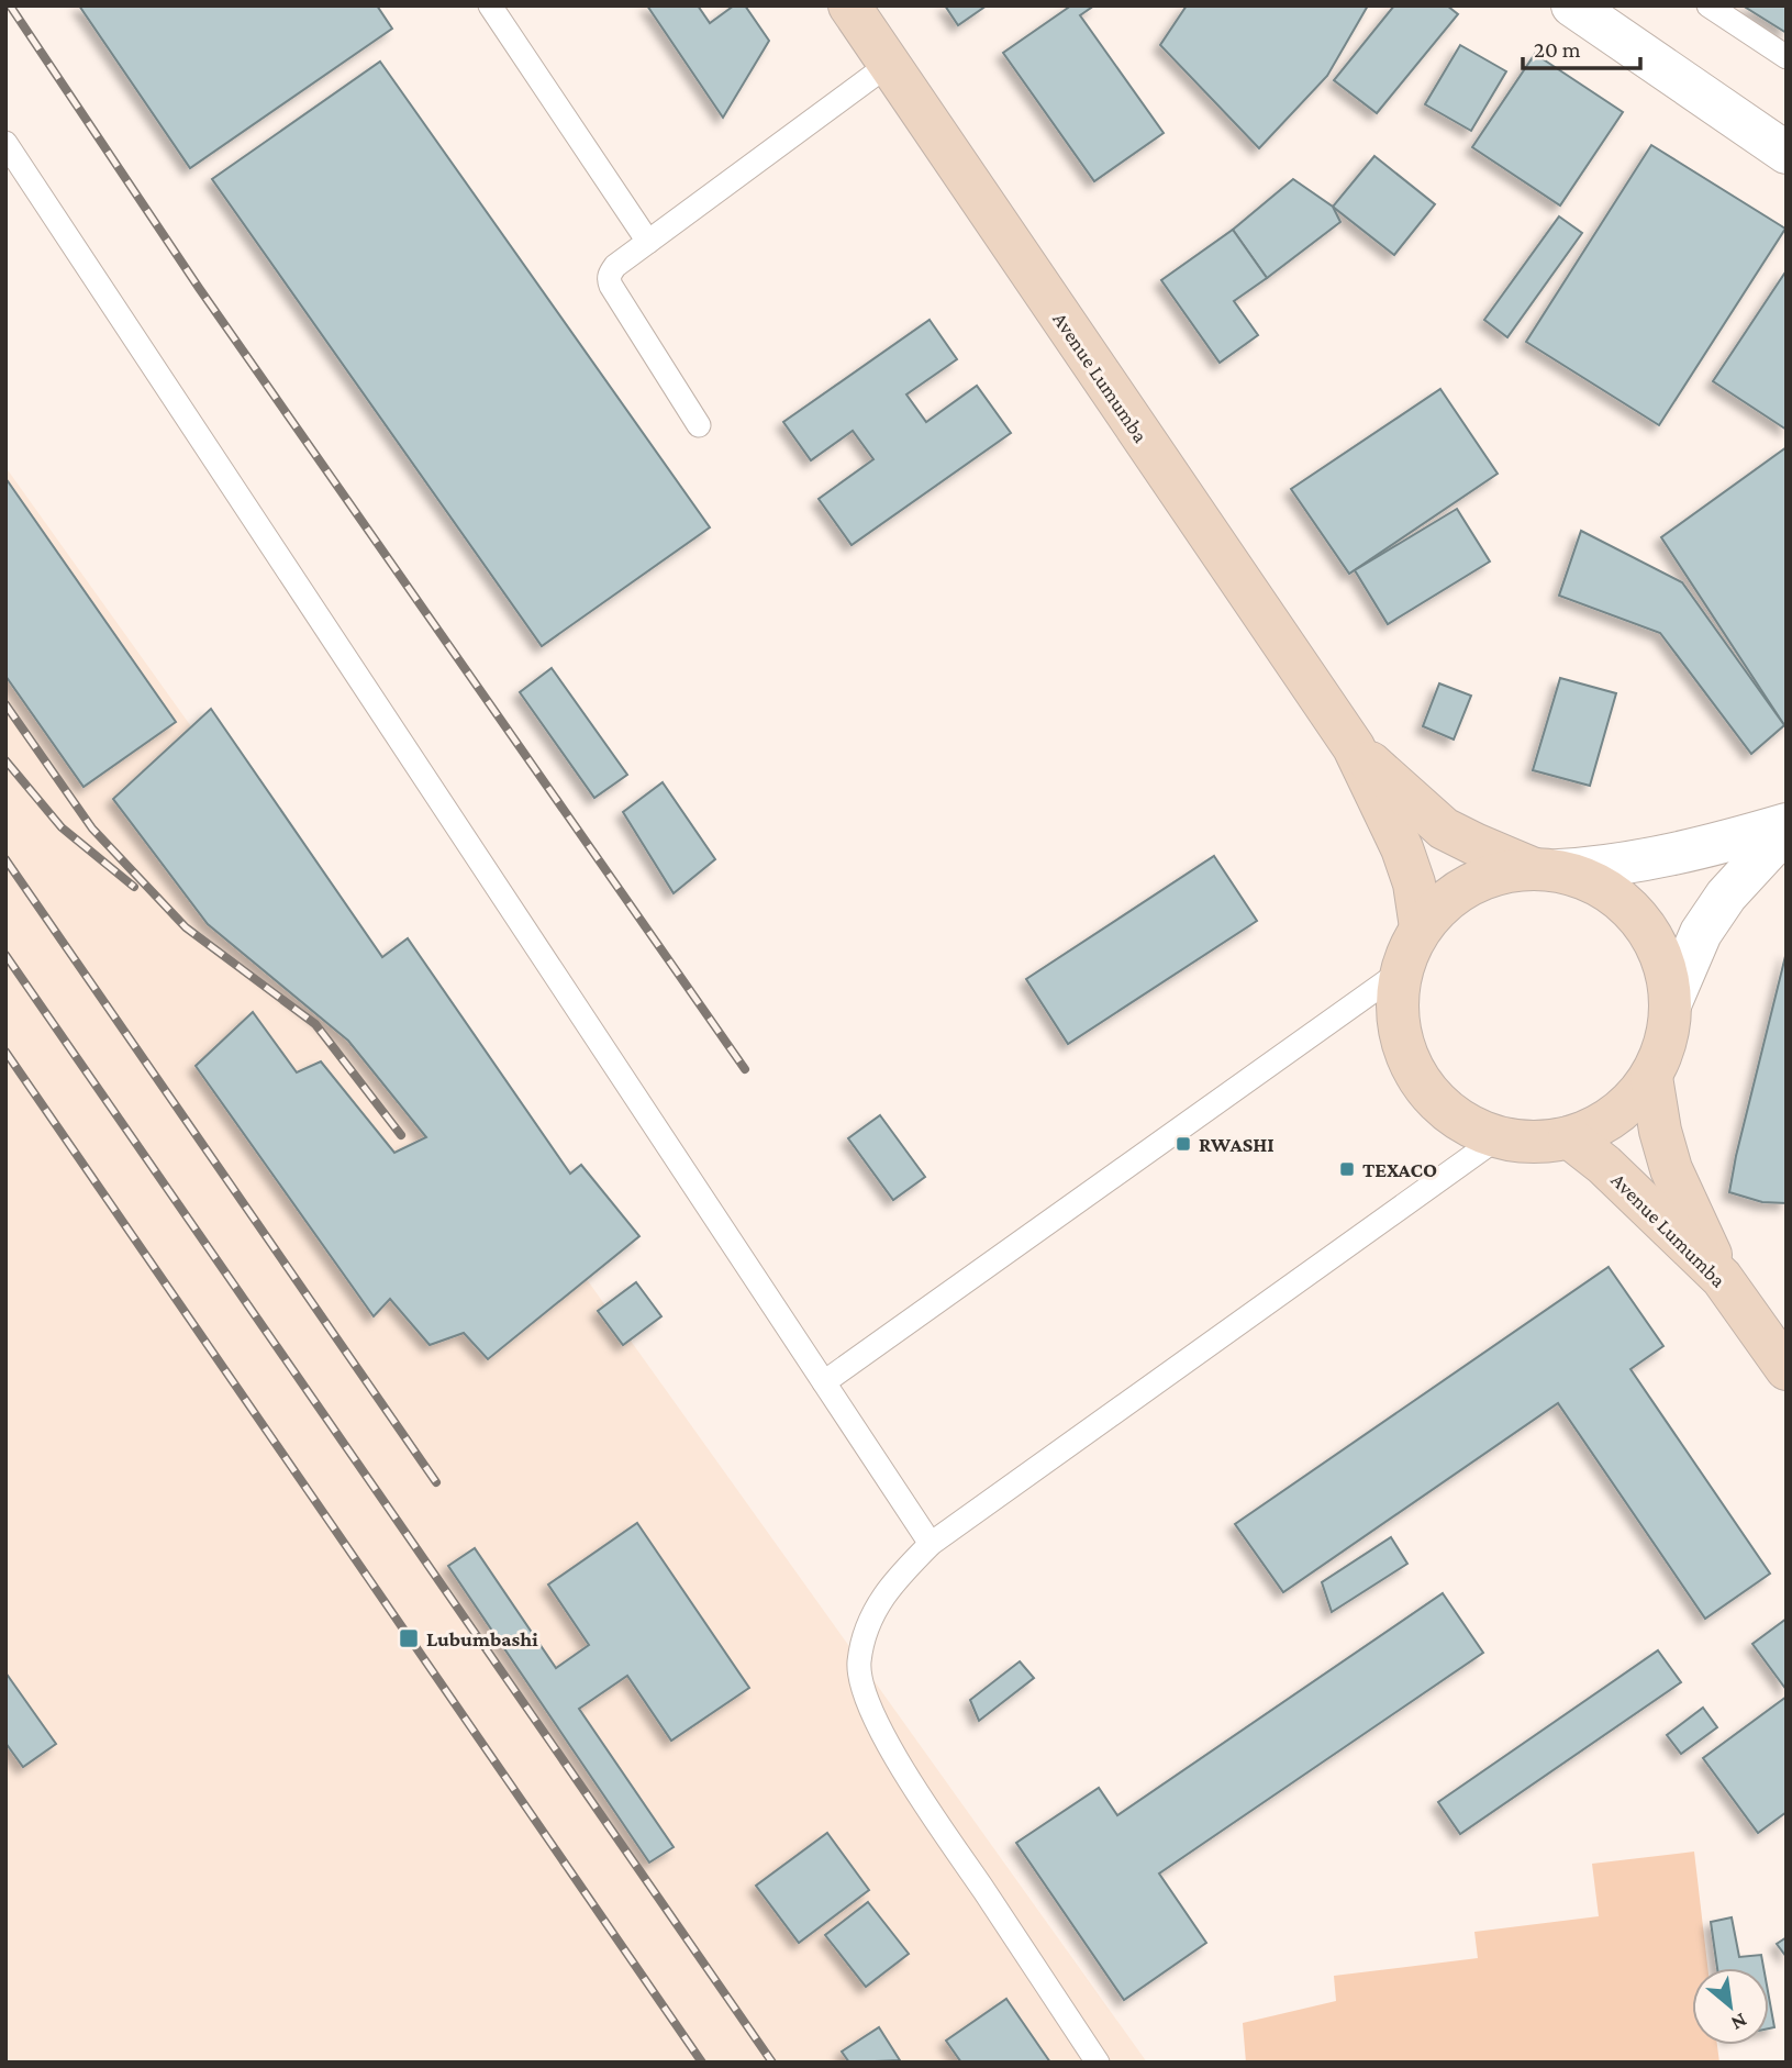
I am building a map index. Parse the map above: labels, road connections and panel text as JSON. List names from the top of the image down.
{
  "streets": {
    "main road": ["Avenue Lumumba"]
  },
  "places": {
    "transit": ["RWASHI", "TEXACO", "Lubumbashi"]
  },
  "scale_bar": "20 m",
  "north": "bottom right"
}
